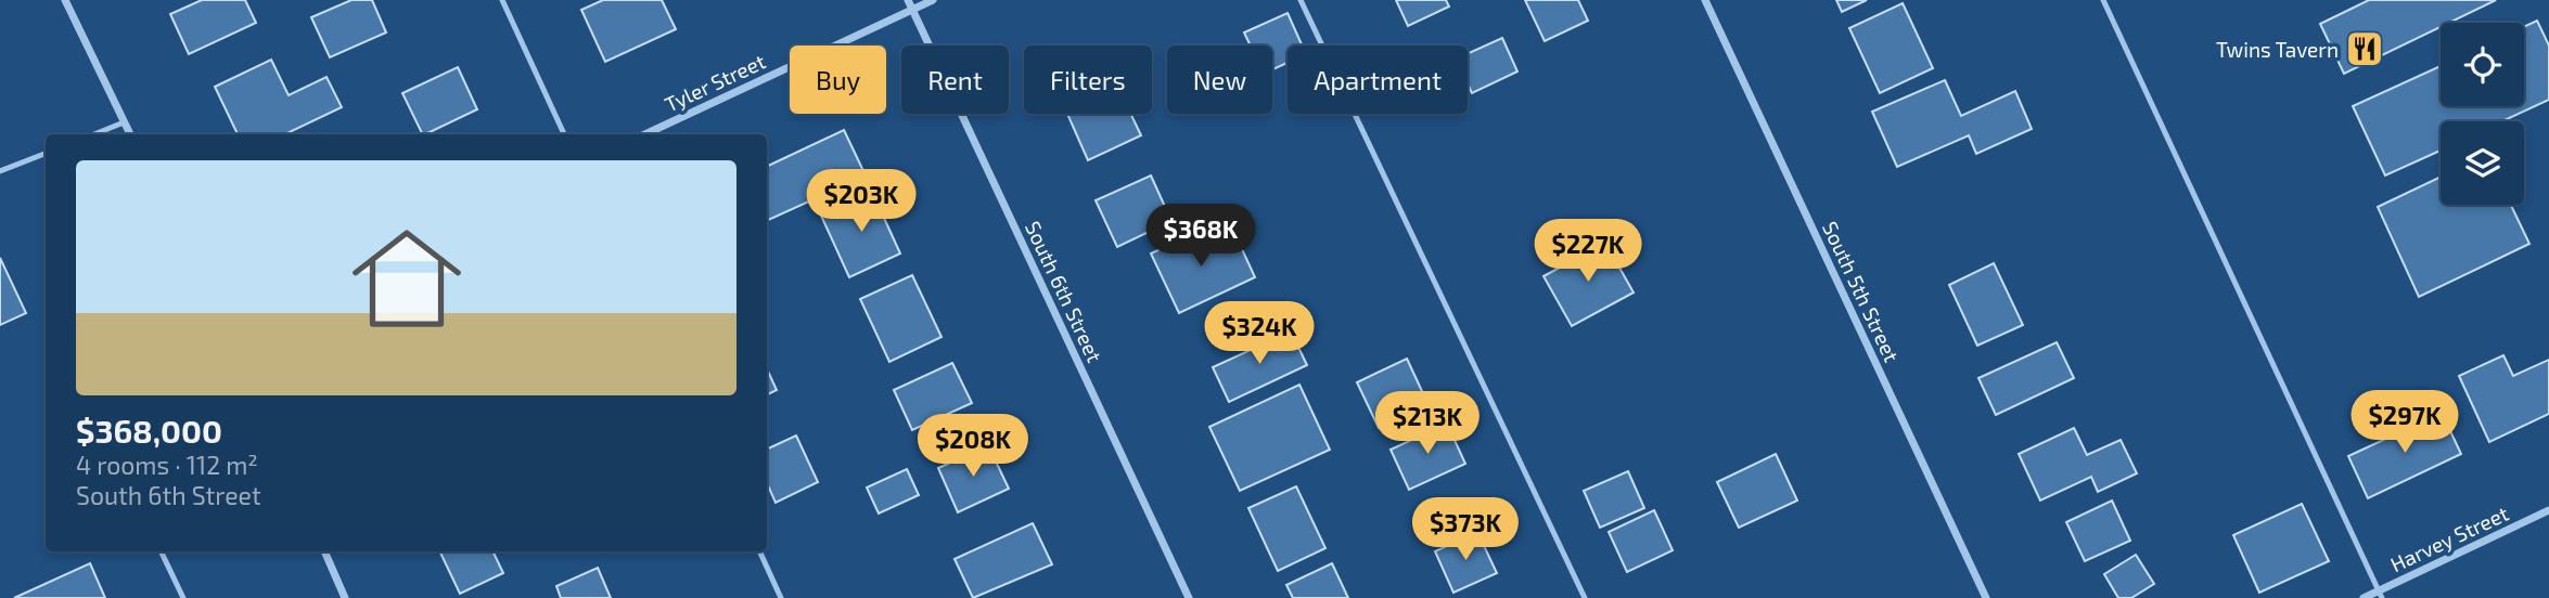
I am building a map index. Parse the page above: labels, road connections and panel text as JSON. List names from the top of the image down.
{
  "streets": {
    "street": [
      "Tyler Street",
      "South 6th Street",
      "South 5th Street",
      "Harvey Street"
    ]
  },
  "crossings": [
    ["Tyler Street", "South 6th Street"]
  ],
  "places": {
    "restaurant": ["Twins Tavern"]
  },
  "page": {
    "chip": [
      "Buy",
      "Rent",
      "Filters",
      "New",
      "Apartment"
    ],
    "list": [
      {
        "name": "$368,000",
        "note": "4 rooms · 112 m² · South 6th Street"
      }
    ],
    "price": [
      "$203K",
      "$368K",
      "$227K",
      "$324K",
      "$297K",
      "$213K",
      "$208K",
      "$373K"
    ]
  }
}
